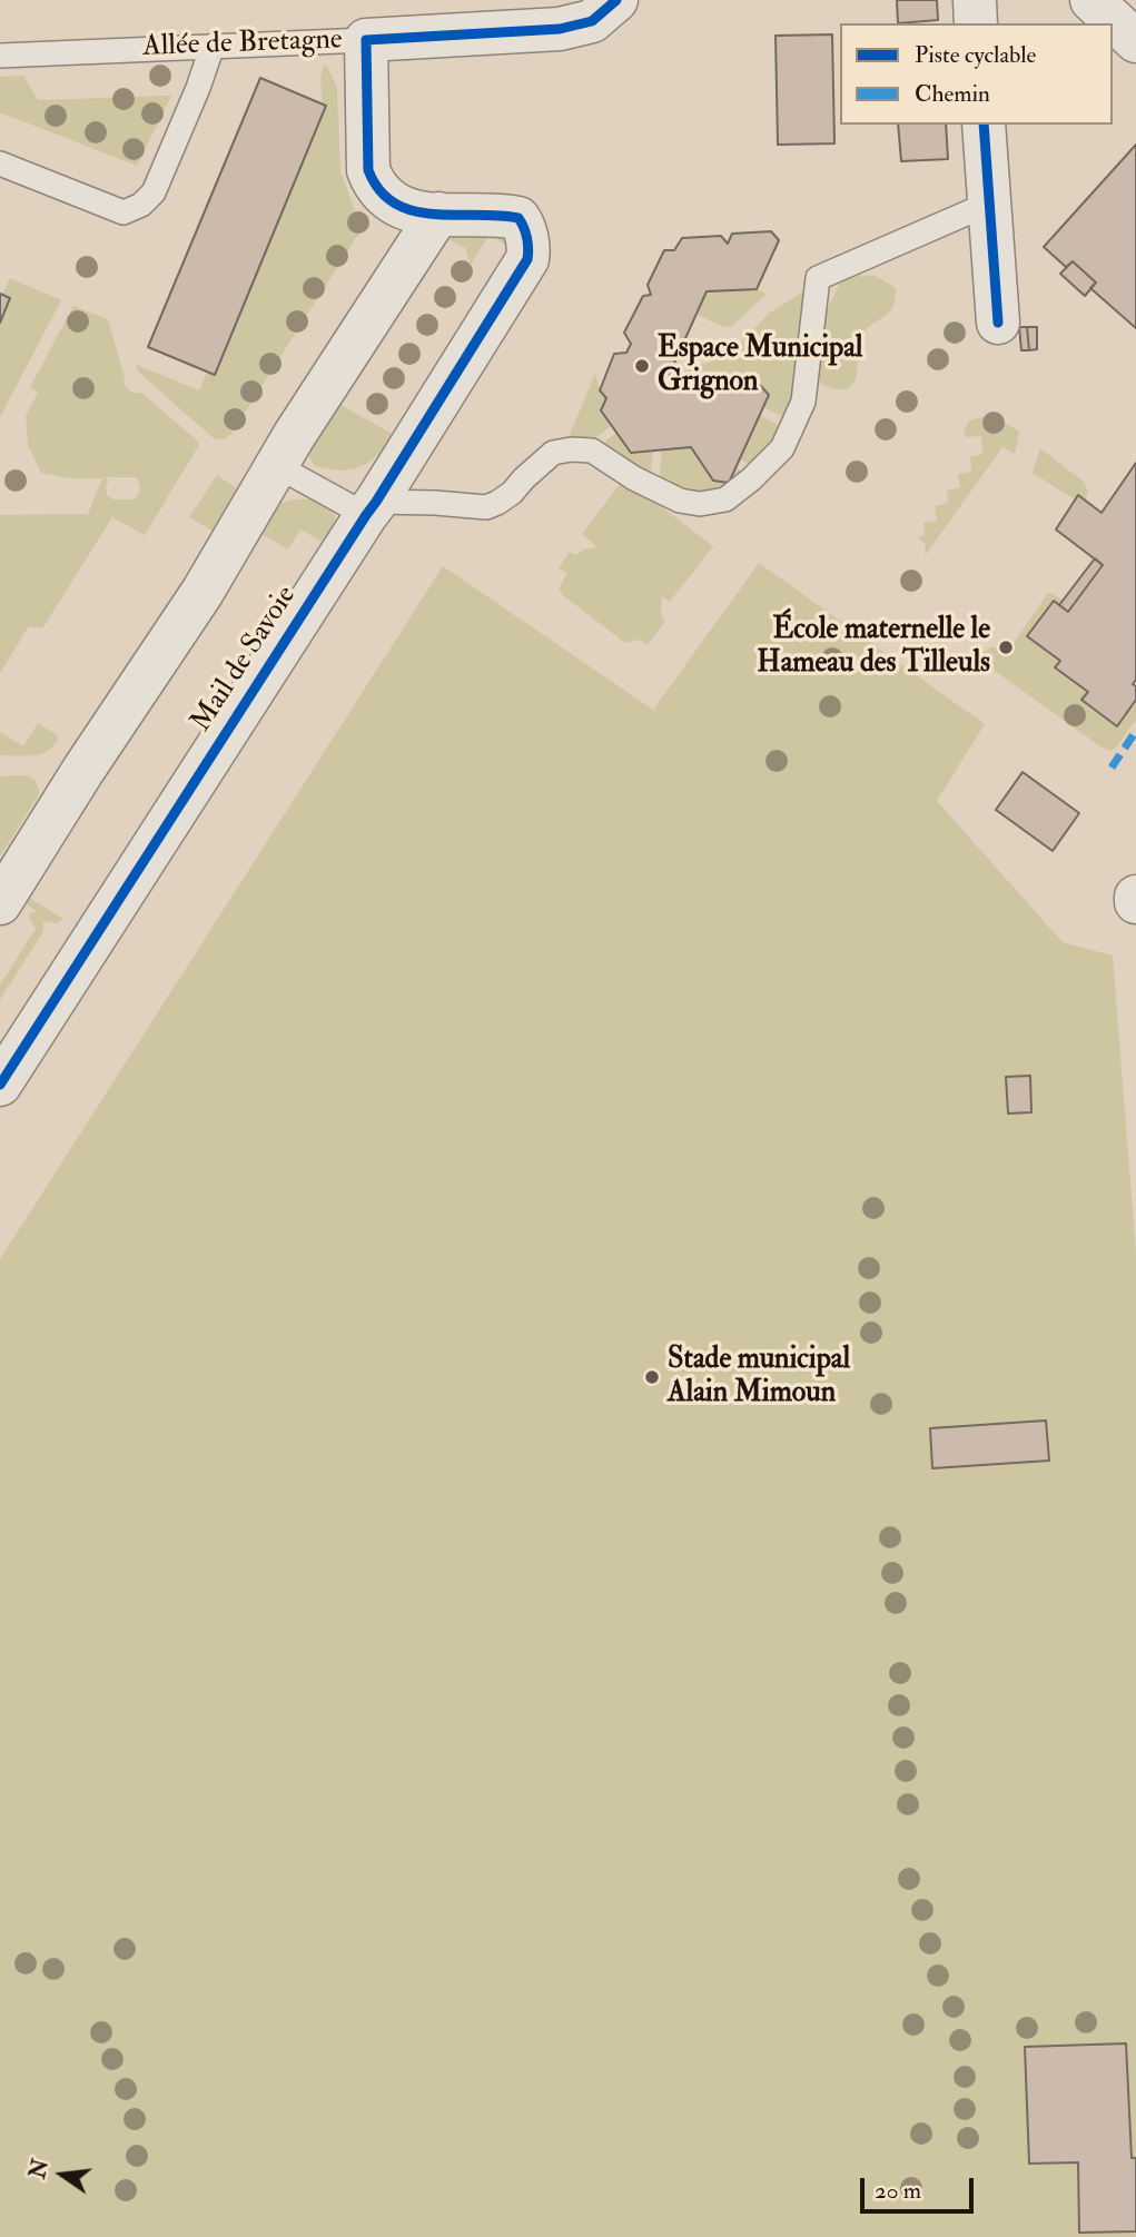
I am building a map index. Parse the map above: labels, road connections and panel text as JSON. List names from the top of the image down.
{
  "streets": {
    "street": ["Allée de Bretagne", "Mail de Savoie"]
  },
  "places": ["Espace Municipal Grignon", "École maternelle le Hameau des Tilleuls", "Stade municipal Alain Mimoun"],
  "legend": ["Piste cyclable", "Chemin"],
  "scale_bar": "20 m",
  "north": "left"
}
